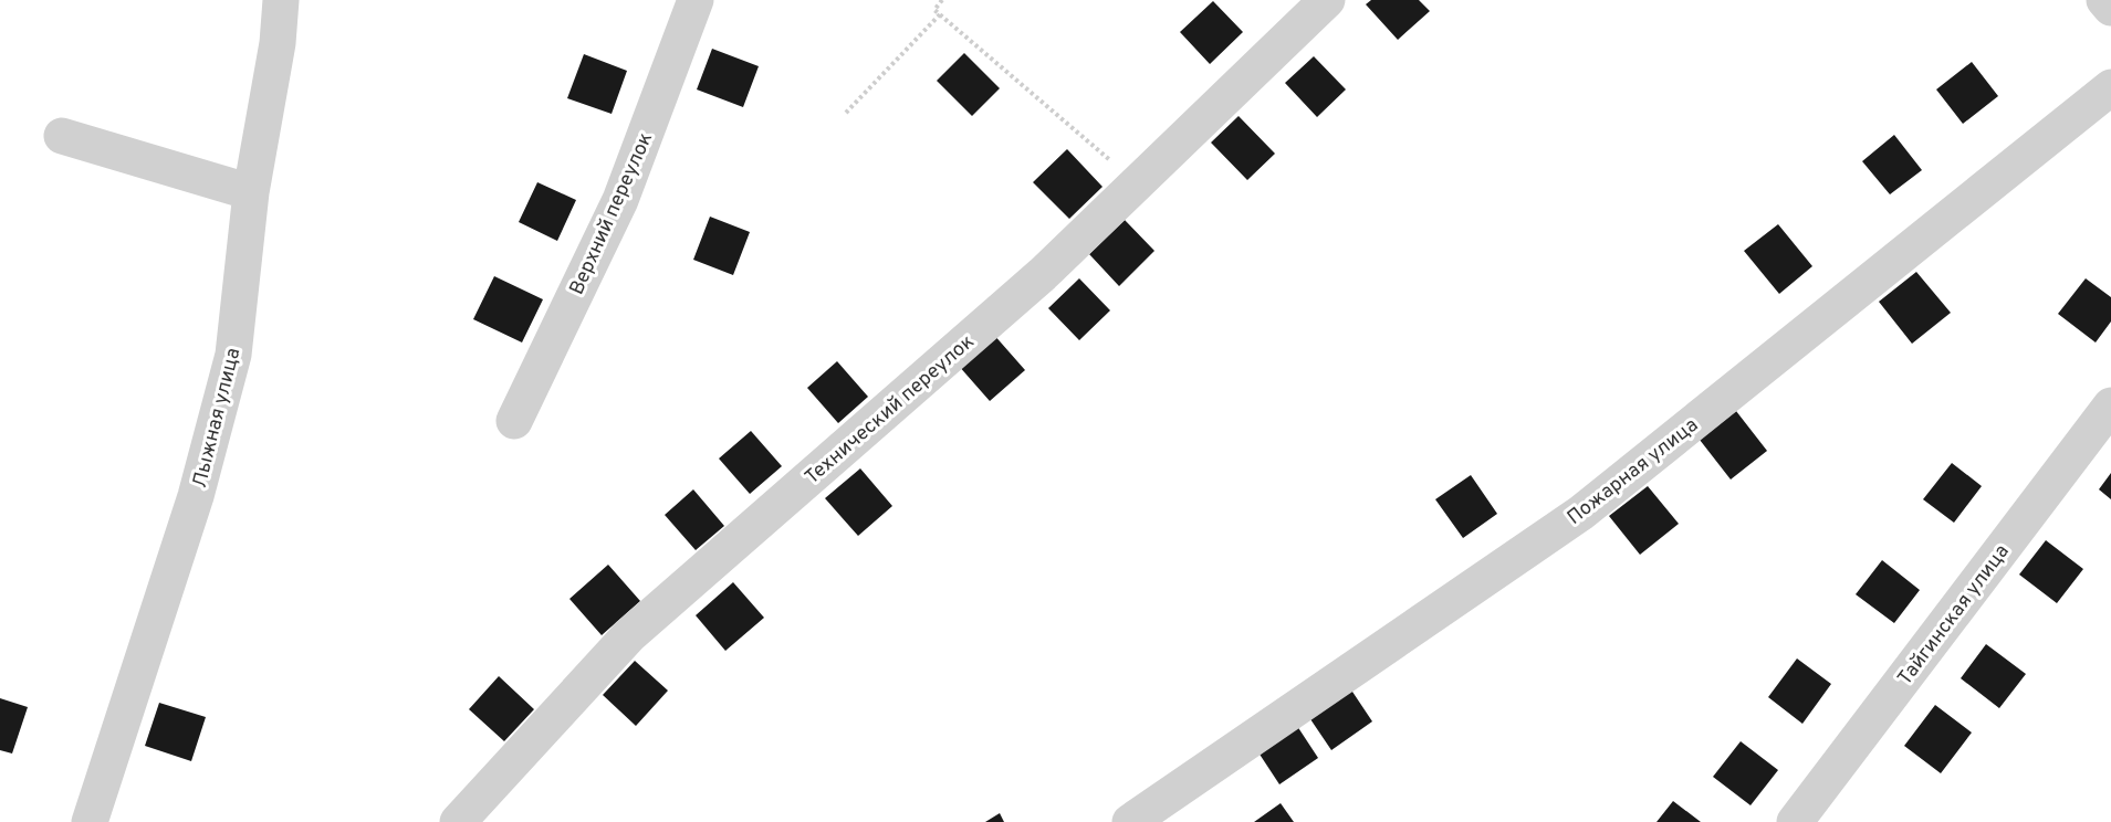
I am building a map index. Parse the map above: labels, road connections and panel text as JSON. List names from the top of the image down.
{
  "streets": {
    "street": [
      "Верхний переулок",
      "Технический переулок",
      "Лыжная улица",
      "Пожарная улица",
      "Тайгинская улица"
    ]
  }
}
